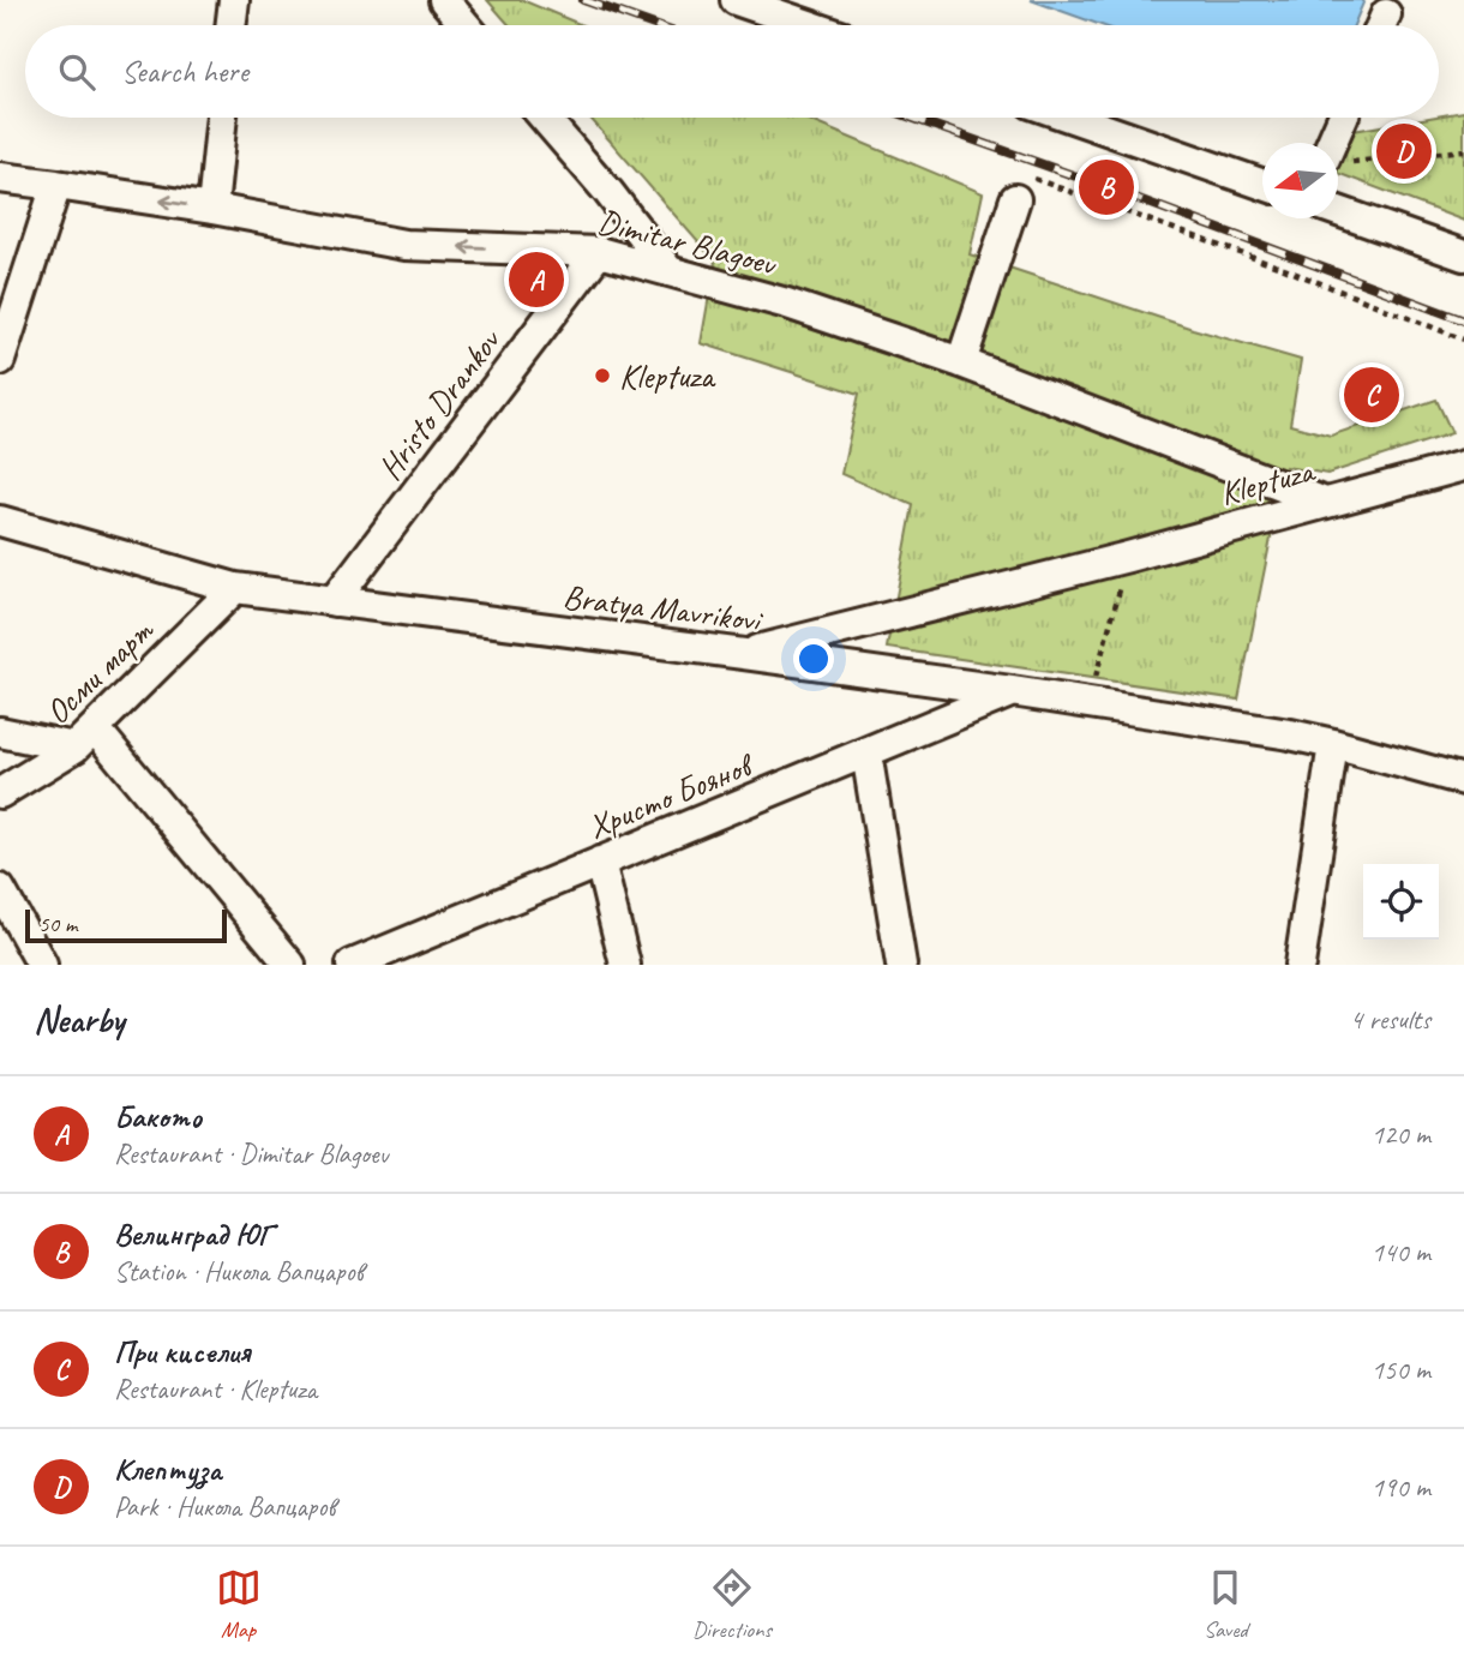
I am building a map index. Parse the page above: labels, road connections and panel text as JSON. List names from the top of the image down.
{
  "streets": {
    "street": [
      "Dimitar Blagoev",
      "Hristo Drankov",
      "Kleptuza",
      "Bratya Mavrikovi",
      "Осми март",
      "Христо Боянов"
    ]
  },
  "crossings": [
    ["Dimitar Blagoev", "Hristo Drankov"],
    ["Dimitar Blagoev", "Kleptuza"],
    ["Hristo Drankov", "Bratya Mavrikovi"],
    ["Kleptuza", "Bratya Mavrikovi"],
    ["Bratya Mavrikovi", "Осми март"],
    ["Bratya Mavrikovi", "Христо Боянов"]
  ],
  "one_way": ["Dimitar Blagoev"],
  "places": ["Kleptuza"],
  "scale_bar": "50 m",
  "north": "left",
  "page": {
    "search": "Search here",
    "pins": [
      "D",
      "B",
      "A",
      "C"
    ],
    "scale": "50 m",
    "heading": ["Nearby", "4 results"],
    "list": [
      {
        "mark": "A",
        "name": "Бакото",
        "note": "Restaurant · Dimitar Blagoev",
        "value": "120 m"
      },
      {
        "mark": "B",
        "name": "Велинград ЮГ",
        "note": "Station · Никола Вапцаров",
        "value": "140 m"
      },
      {
        "mark": "C",
        "name": "При киселия",
        "note": "Restaurant · Kleptuza",
        "value": "150 m"
      },
      {
        "mark": "D",
        "name": "Клептуза",
        "note": "Park · Никола Вапцаров",
        "value": "190 m"
      }
    ],
    "nav": ["Map", "Directions", "Saved"]
  }
}
